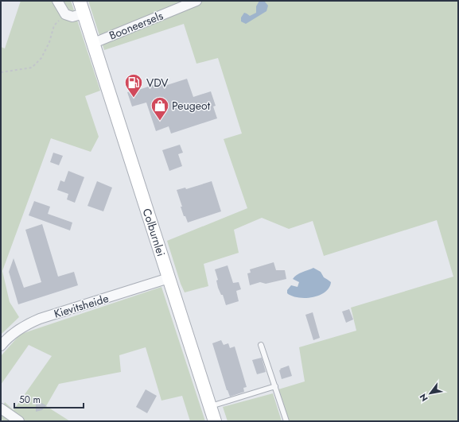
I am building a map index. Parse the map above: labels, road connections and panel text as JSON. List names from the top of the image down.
{
  "streets": {
    "street": ["Booneersels", "Colburnlei", "Kievitsheide"]
  },
  "crossings": [
    ["Booneersels", "Colburnlei"],
    ["Colburnlei", "Kievitsheide"]
  ],
  "places": {
    "fuel station": ["VDV"],
    "shop": ["Peugeot"]
  },
  "scale_bar": "50 m",
  "north": "bottom left"
}
